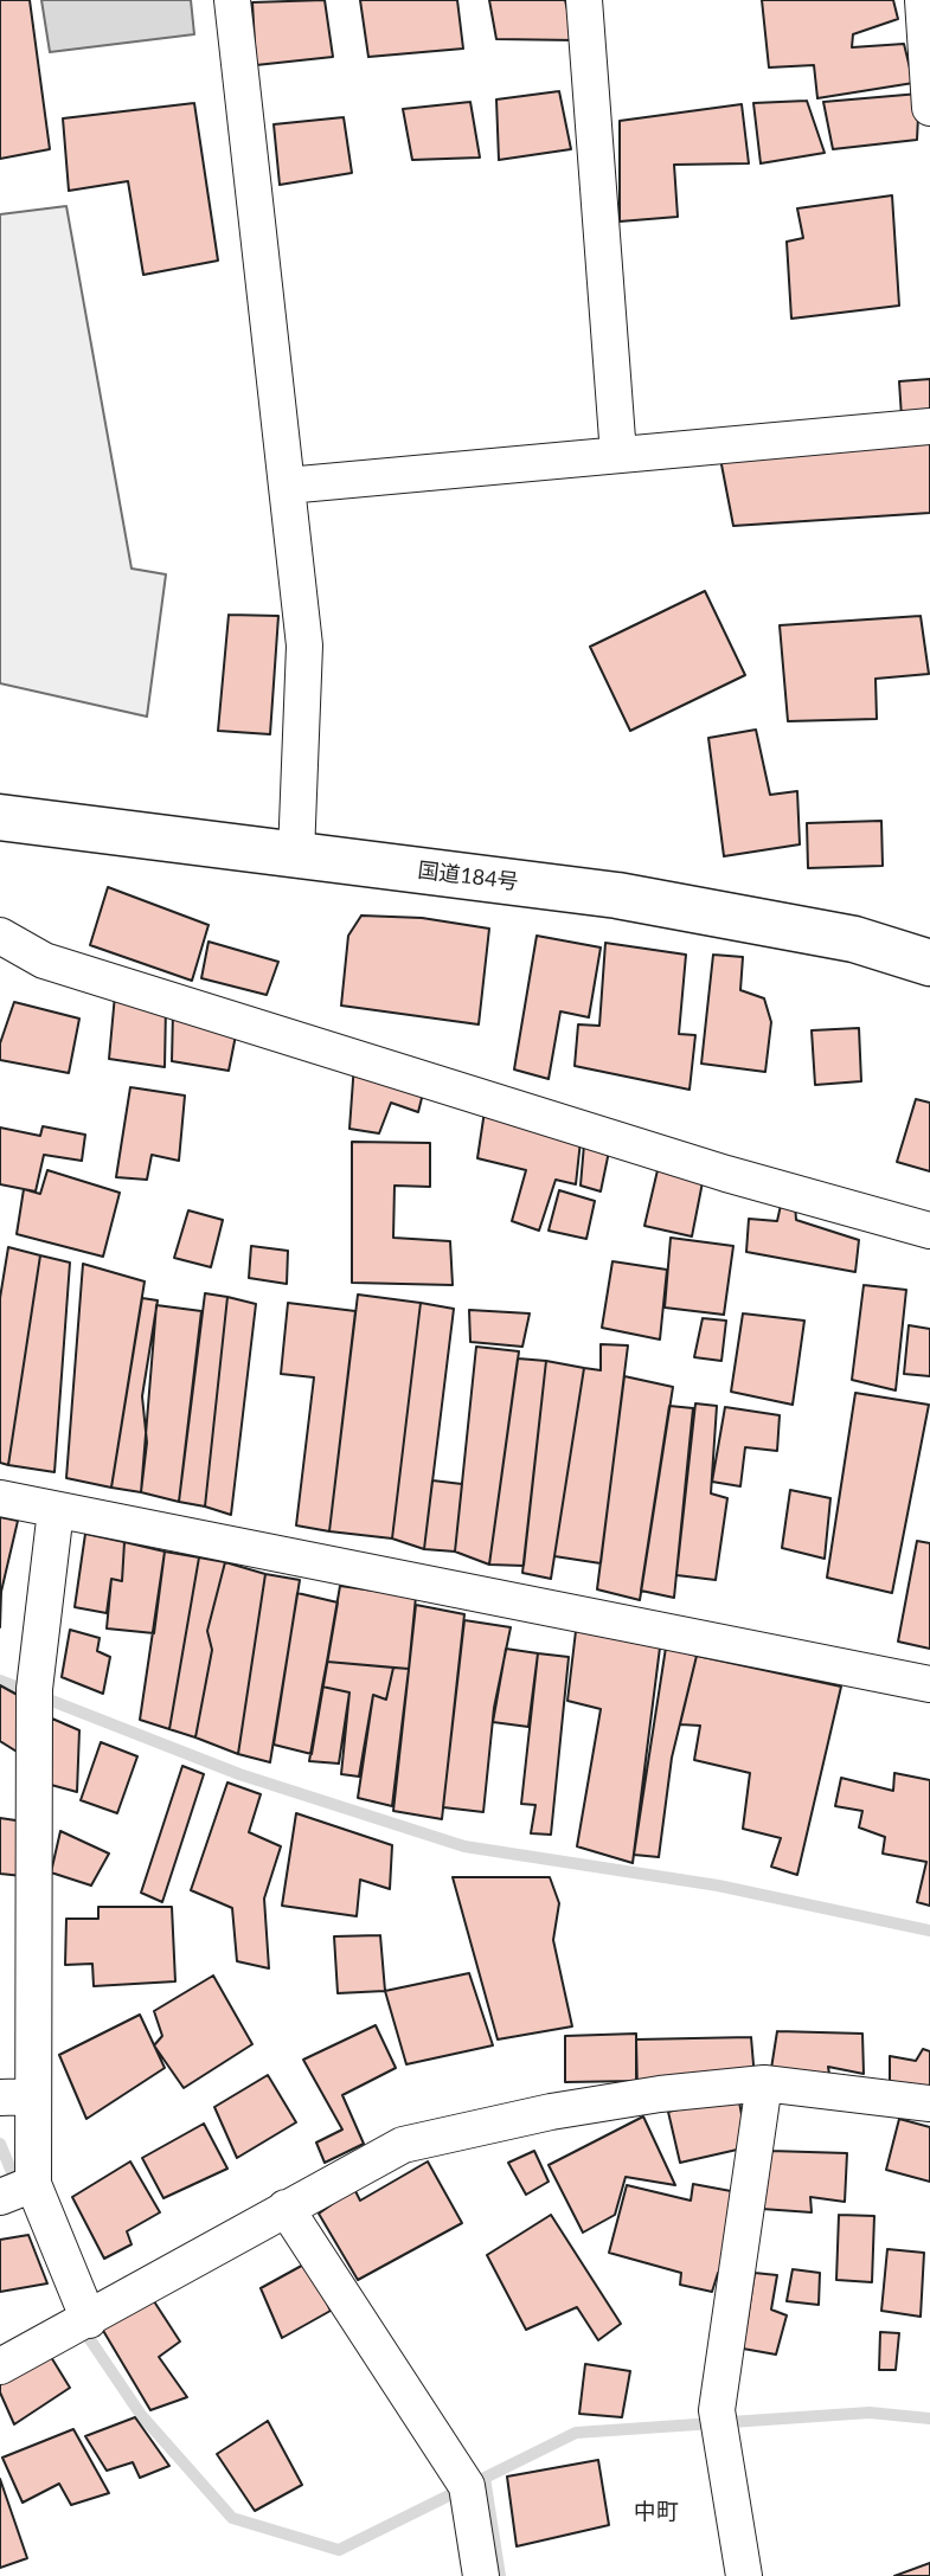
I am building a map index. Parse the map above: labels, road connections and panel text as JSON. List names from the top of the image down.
{
  "streets": {
    "highway": ["国道184号"]
  },
  "districts": ["中町"]
}
